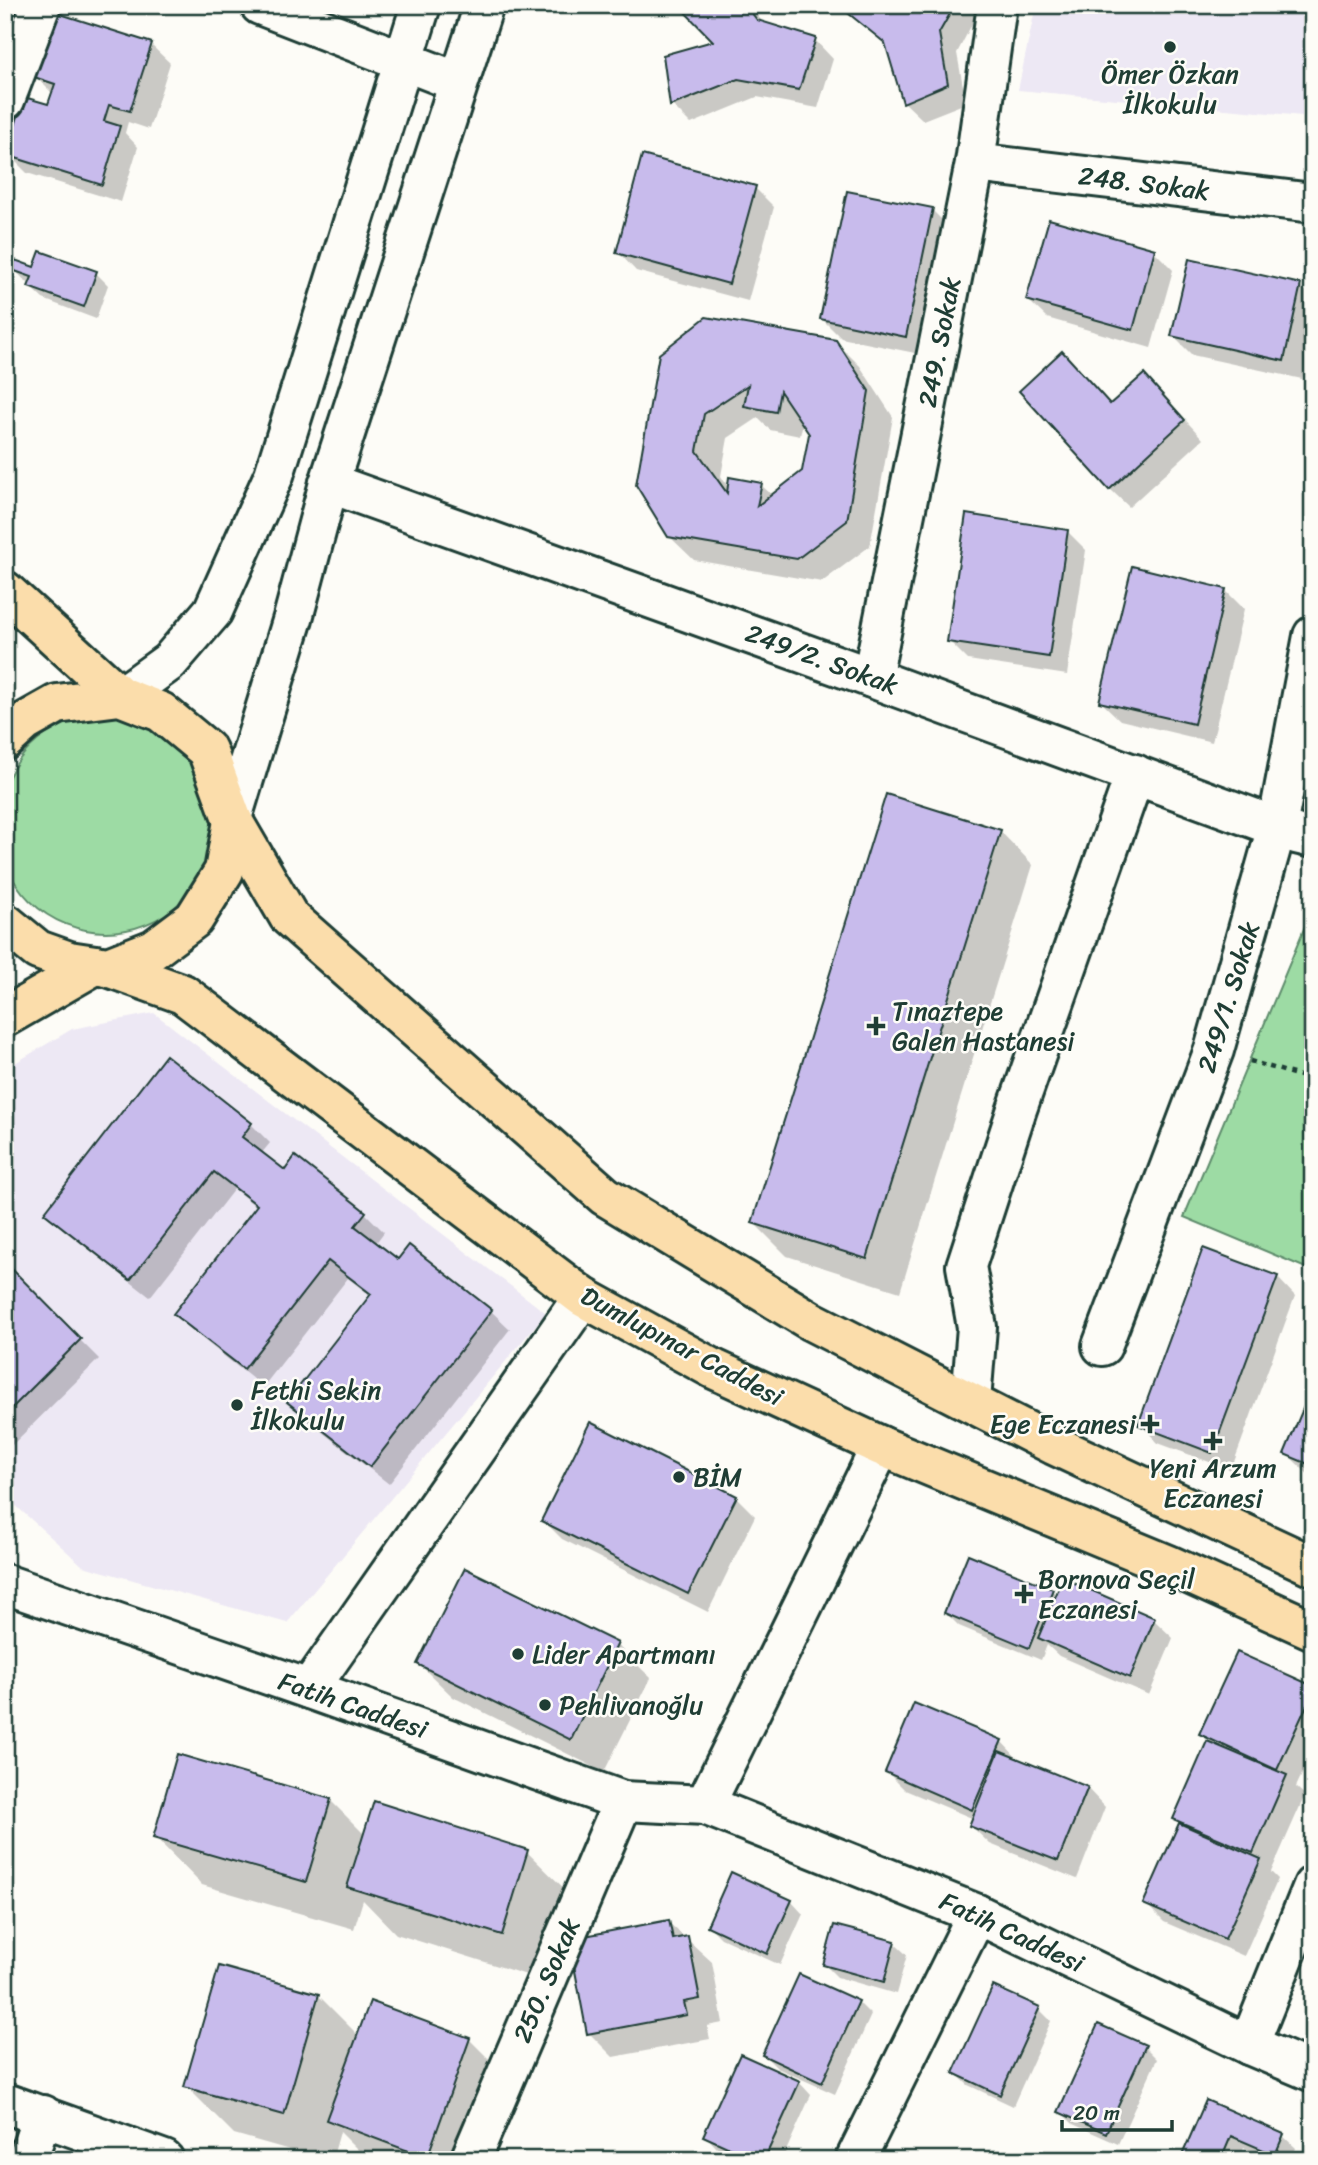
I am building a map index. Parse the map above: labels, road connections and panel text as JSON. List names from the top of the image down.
{
  "streets": {
    "main road": ["Dumlupınar Caddesi"],
    "street": [
      "248. Sokak",
      "249. Sokak",
      "249/2. Sokak",
      "249/1. Sokak",
      "Fatih Caddesi",
      "250. Sokak"
    ]
  },
  "crossings": [
    ["248. Sokak", "249. Sokak"],
    ["249. Sokak", "249/2. Sokak"],
    ["249/2. Sokak", "249/1. Sokak"],
    ["Fatih Caddesi", "250. Sokak"]
  ],
  "places": {
    "other": [
      "Ömer Özkan İlkokulu",
      "Fethi Sekin İlkokulu",
      "BİM",
      "Lider Apartmanı",
      "Pehlivanoğlu"
    ],
    "health": [
      "Tınaztepe Galen Hastanesi",
      "Ege Eczanesi",
      "Yeni Arzum Eczanesi",
      "Bornova Seçil Eczanesi"
    ]
  },
  "scale_bar": "20 m"
}
